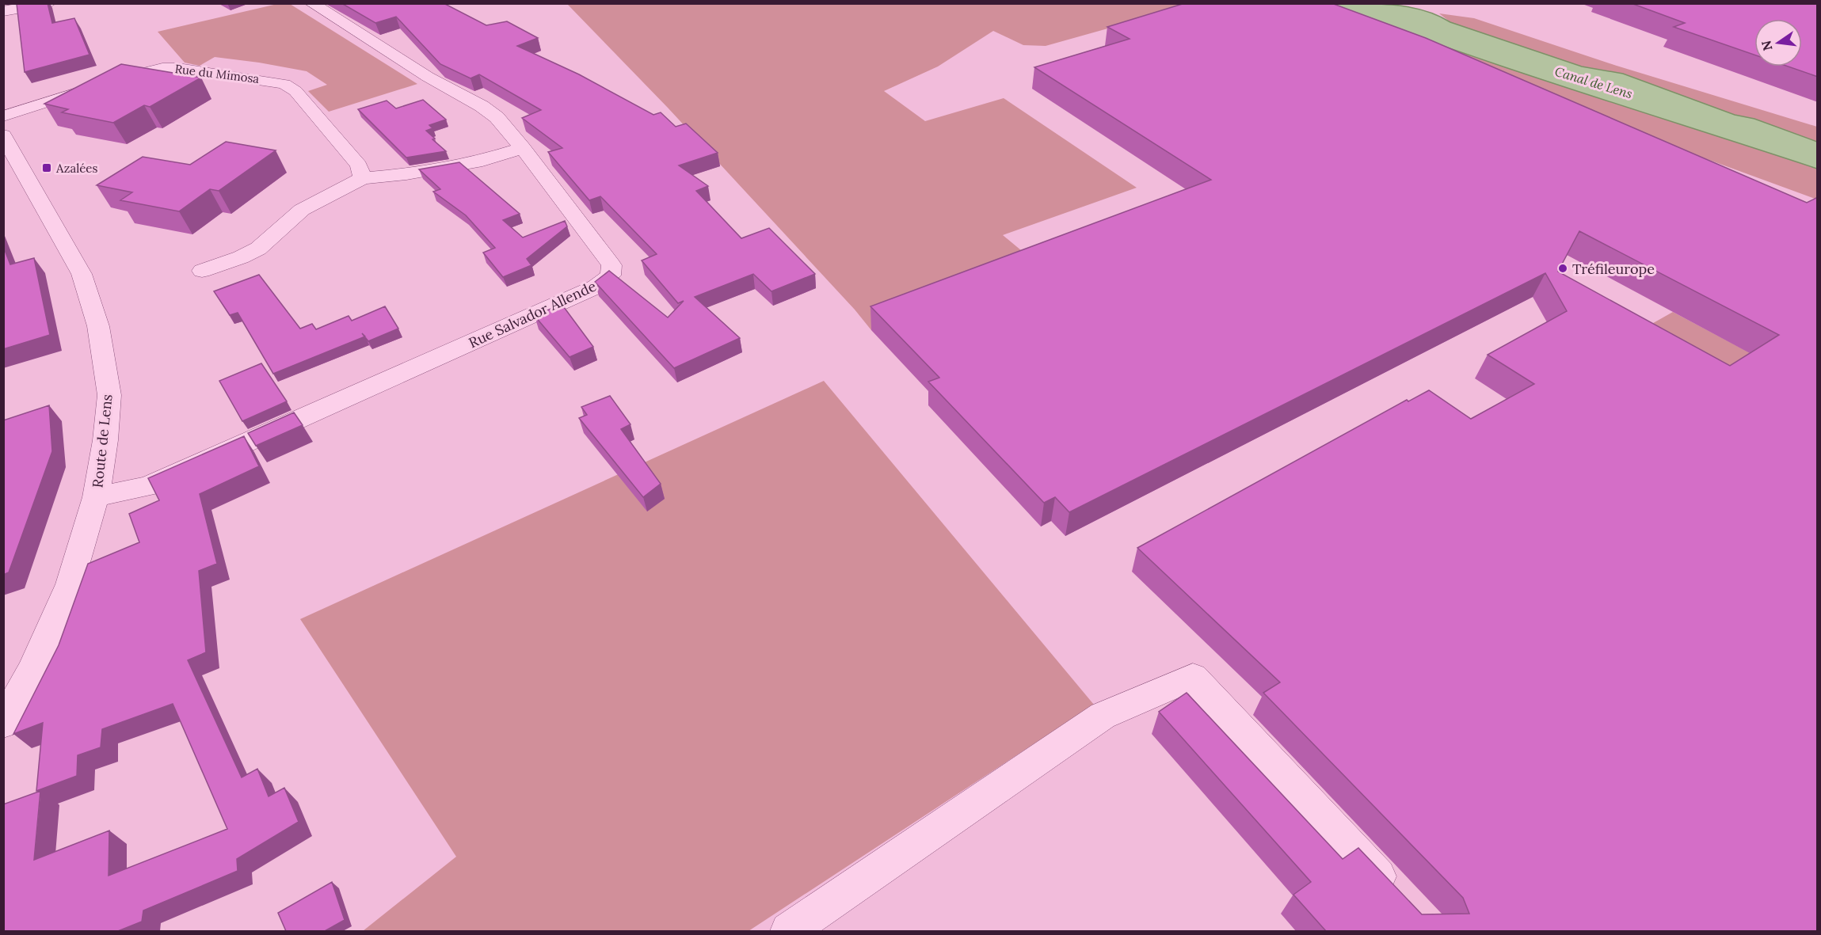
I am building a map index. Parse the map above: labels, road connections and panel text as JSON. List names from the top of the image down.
{
  "streets": {
    "street": ["Rue du Mimosa", "Rue Salvador Allende", "Route de Lens"]
  },
  "crossings": [
    ["Rue Salvador Allende", "Route de Lens"]
  ],
  "water": ["Canal de Lens"],
  "places": {
    "transit": ["Azalées"],
    "other": ["Tréfileurope"]
  },
  "north": "left"
}
